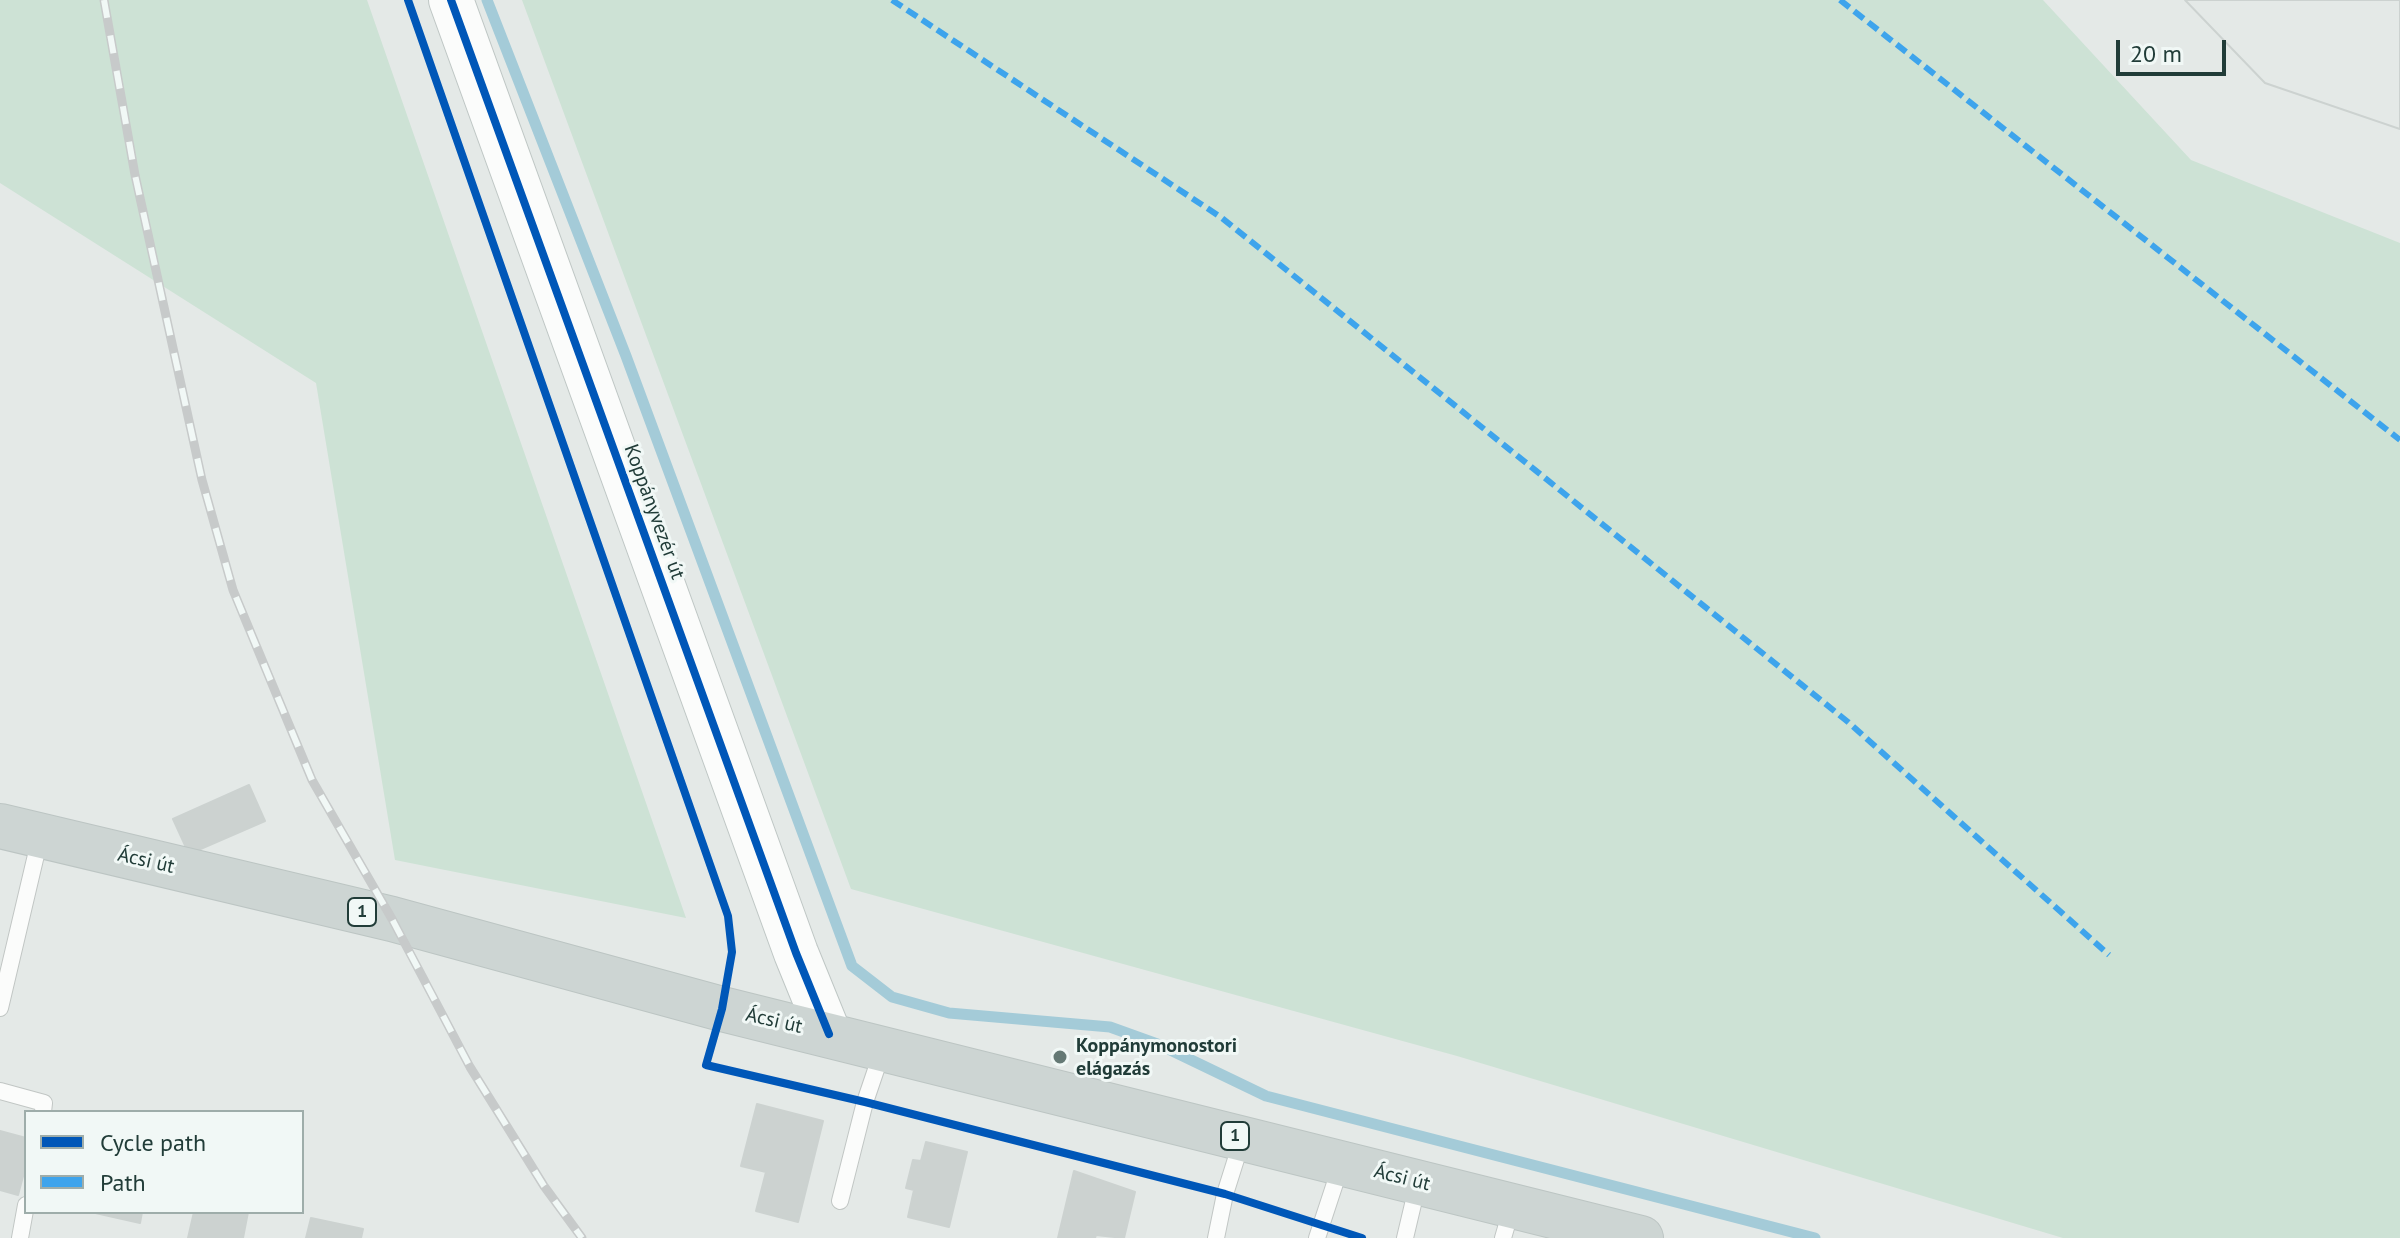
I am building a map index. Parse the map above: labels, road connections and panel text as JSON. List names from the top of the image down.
{
  "streets": {
    "main road": ["Ácsi út", "1"],
    "street": ["Koppányvezér út"]
  },
  "crossings": [
    ["Koppányvezér út", "Ácsi út"]
  ],
  "places": ["Koppánymonostori elágazás"],
  "legend": ["Cycle path", "Path"],
  "scale_bar": "20 m"
}
